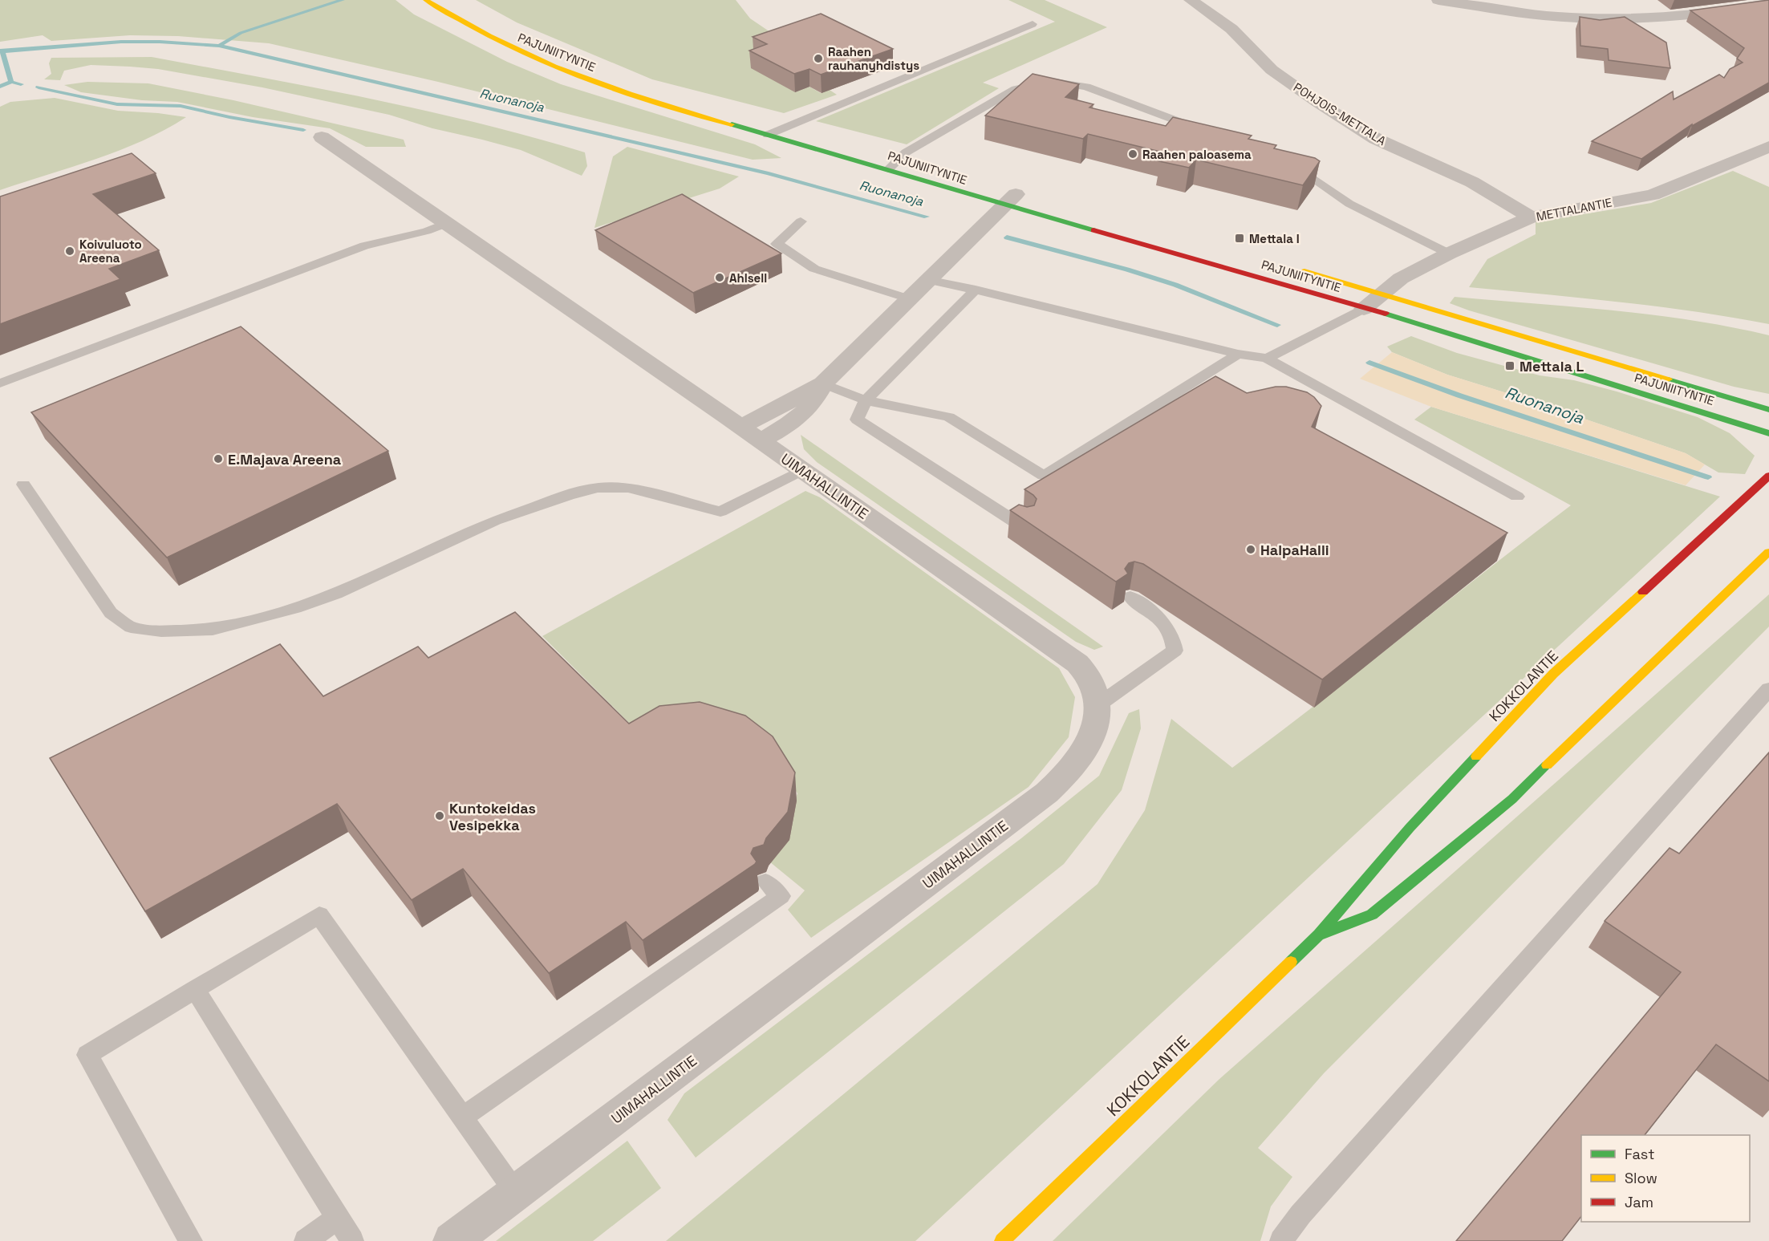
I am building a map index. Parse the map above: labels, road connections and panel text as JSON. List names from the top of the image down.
{
  "streets": {
    "street": [
      "PAJUNIITYNTIE",
      "POHJOIS-METTALA",
      "METTALANTIE",
      "UIMAHALLINTIE",
      "KOKKOLANTIE"
    ]
  },
  "crossings": [
    ["PAJUNIITYNTIE", "METTALANTIE"],
    ["PAJUNIITYNTIE", "UIMAHALLINTIE"],
    ["POHJOIS-METTALA", "METTALANTIE"]
  ],
  "water": ["Ruonanoja"],
  "places": {
    "other": [
      "Raahen rauhanyhdistys",
      "Raahen paloasema",
      "Koivuluoto Areena",
      "Ahlsell",
      "E.Majava Areena",
      "HalpaHalli",
      "Kuntokeidas Vesipekka"
    ],
    "transit": ["Mettala I", "Mettala L"]
  },
  "legend": ["Fast", "Slow", "Jam"]
}
